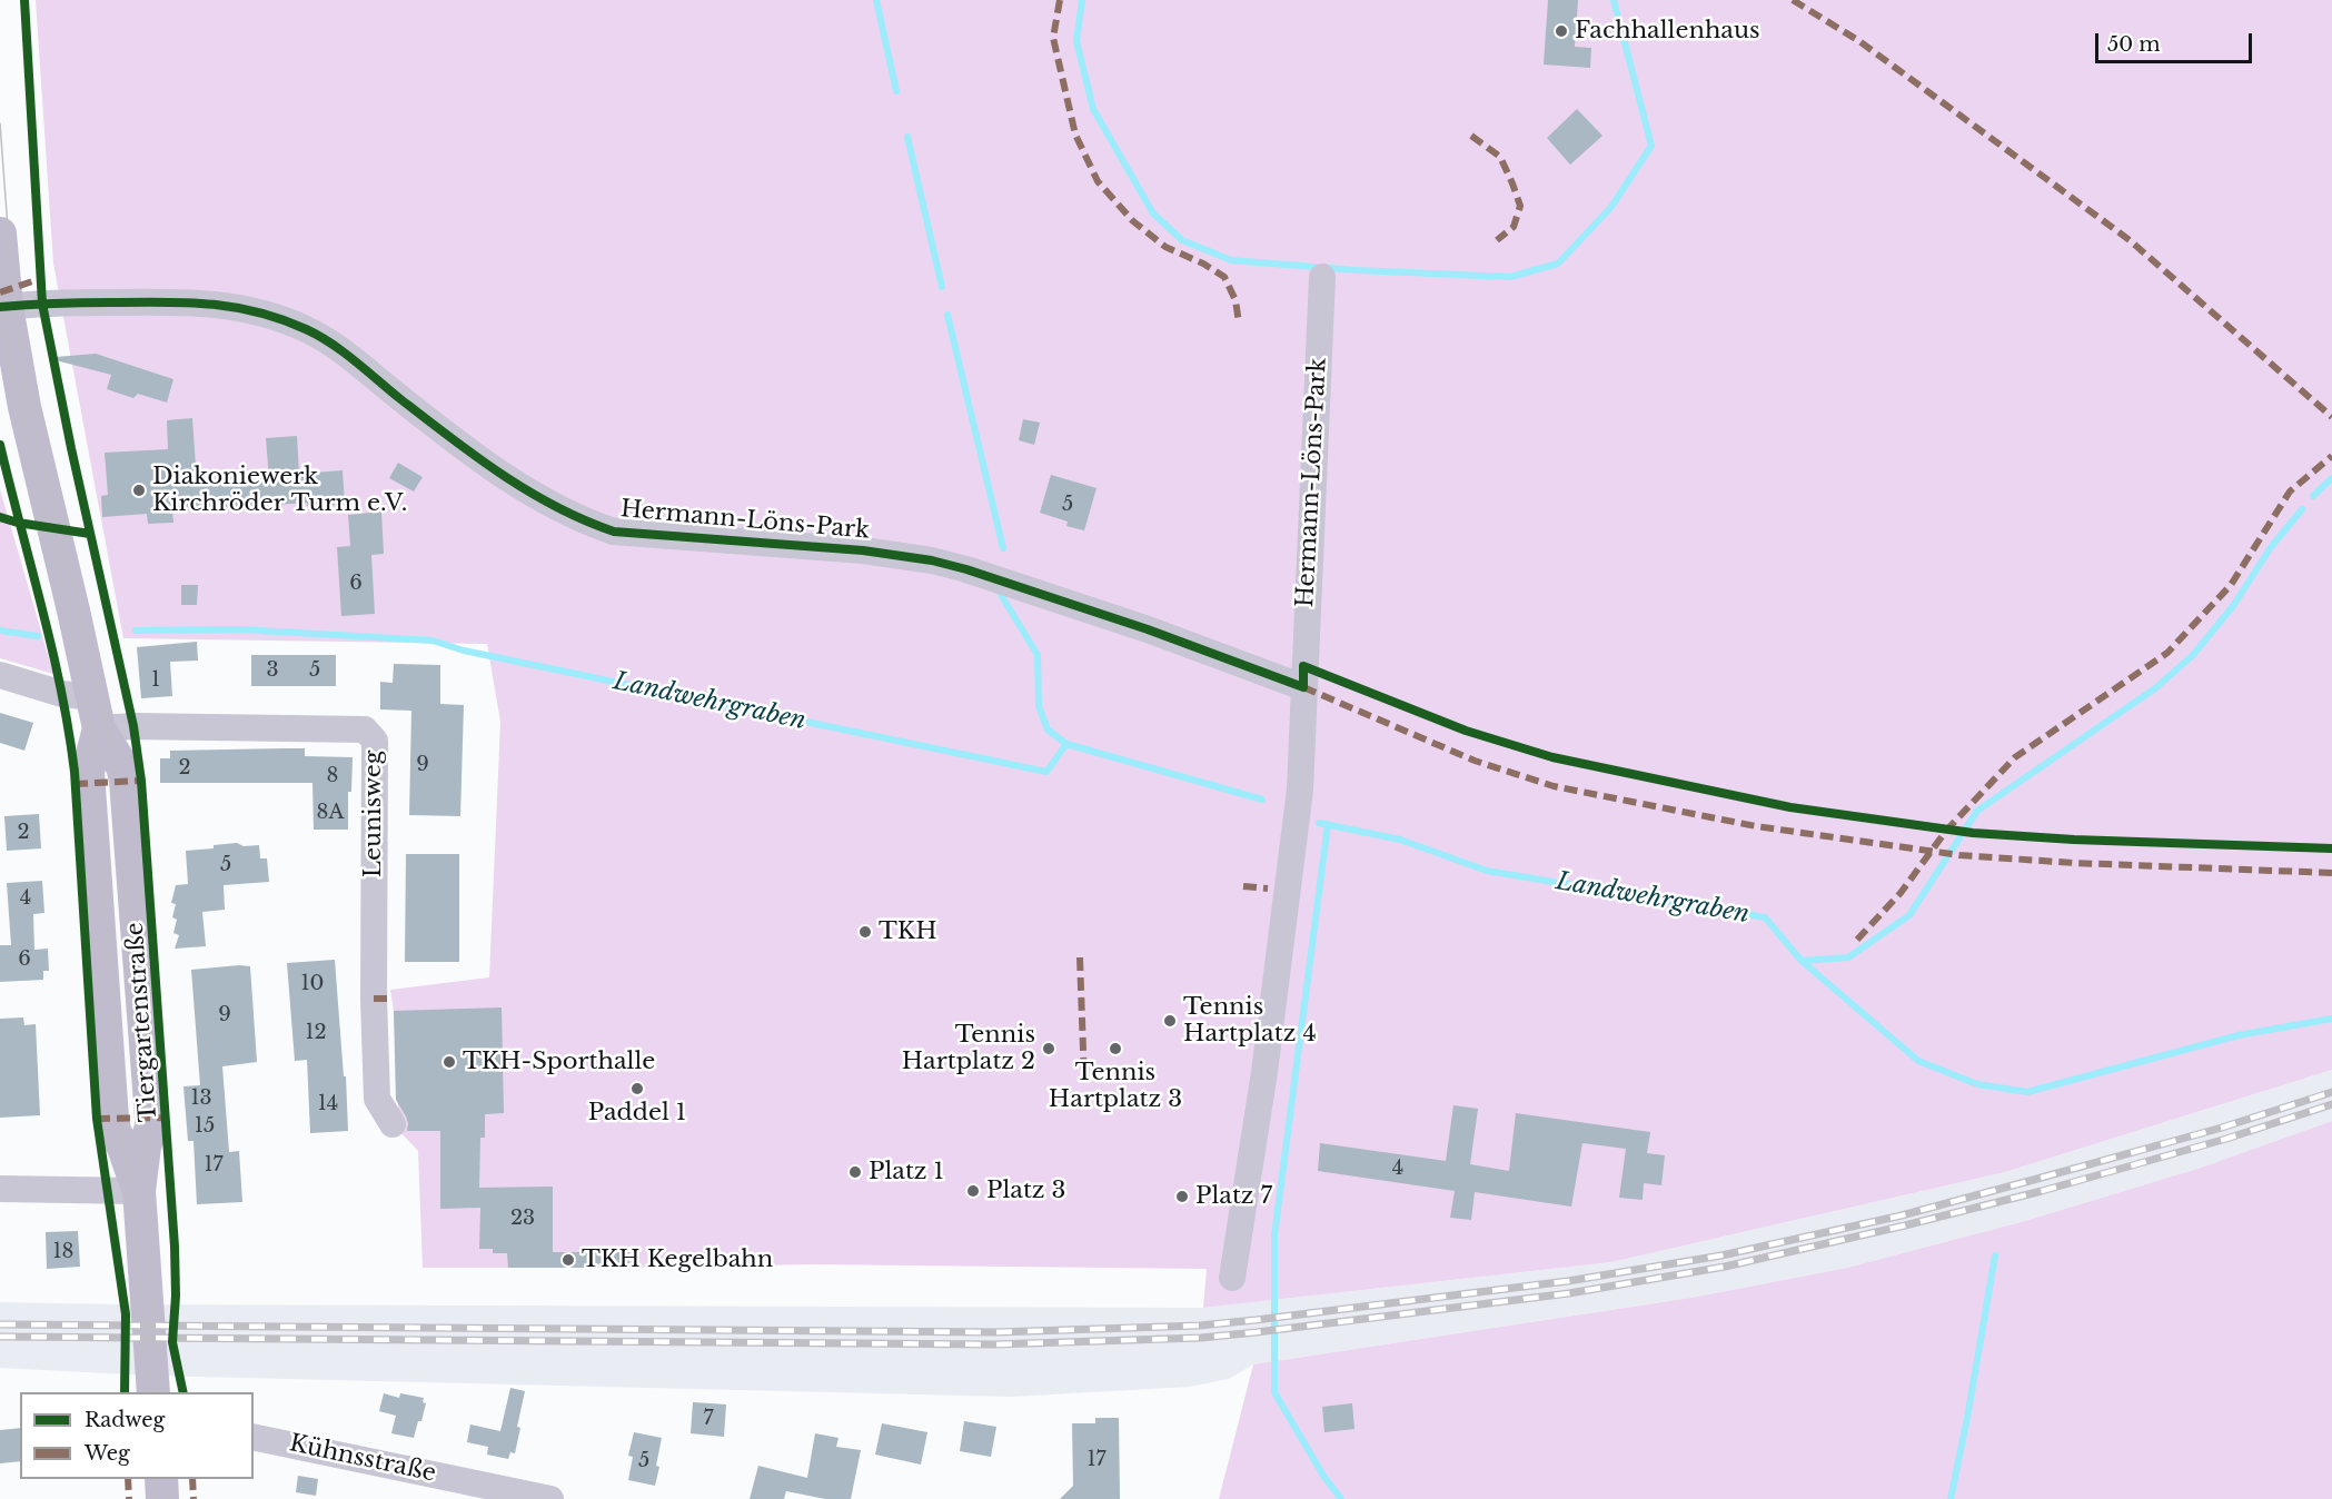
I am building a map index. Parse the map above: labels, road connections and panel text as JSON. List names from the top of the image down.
{
  "streets": {
    "main road": ["Tiergartenstraße"],
    "street": ["Hermann-Löns-Park", "Leunisweg", "Kühnsstraße"]
  },
  "crossings": [
    ["Leunisweg", "Tiergartenstraße"]
  ],
  "water": ["Landwehrgraben"],
  "places": [
    "Fachhallenhaus",
    "Diakoniewerk Kirchröder Turm e.V.",
    "TKH",
    "Tennis Hartplatz 4",
    "Tennis Hartplatz 2",
    "Tennis Hartplatz 3",
    "TKH-Sporthalle",
    "Paddel 1",
    "Platz 1",
    "Platz 3",
    "Platz 7",
    "TKH Kegelbahn"
  ],
  "house_numbers": [
    "5",
    "6",
    "3",
    "5",
    "1",
    "9",
    "2",
    "8",
    "8A",
    "2",
    "5",
    "4",
    "6",
    "10",
    "9",
    "12",
    "13",
    "14",
    "15",
    "17",
    "4",
    "23",
    "18",
    "7",
    "17",
    "5"
  ],
  "legend": ["Radweg", "Weg"],
  "scale_bar": "50 m"
}
